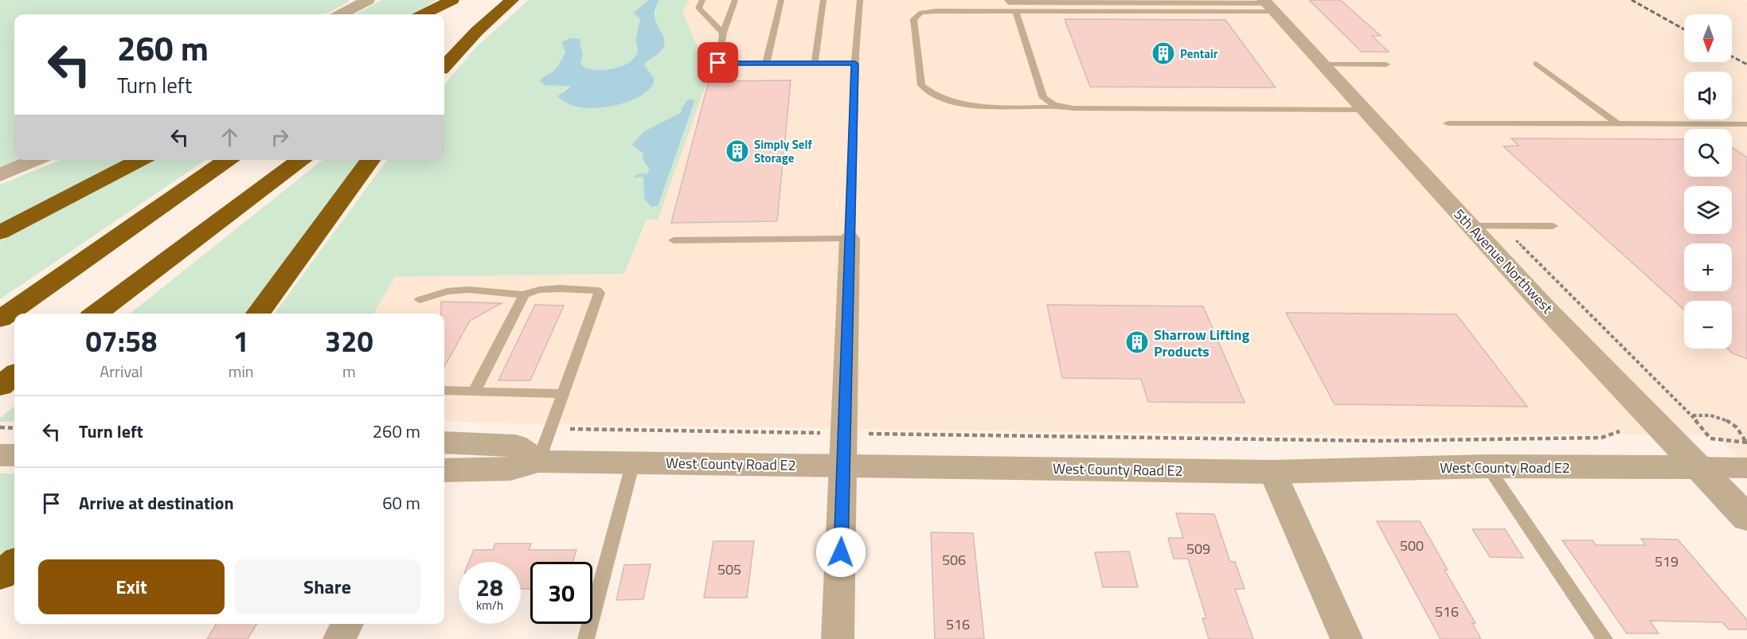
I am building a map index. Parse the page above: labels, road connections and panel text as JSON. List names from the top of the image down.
{
  "streets": {
    "street": ["5th Avenue Northwest", "West County Road E2"]
  },
  "crossings": [
    ["5th Avenue Northwest", "West County Road E2"]
  ],
  "places": {
    "building": ["Pentair", "Simply Self Storage", "Sharrow Lifting Products"]
  },
  "house_numbers": [
    "500",
    "509",
    "506",
    "519",
    "505",
    "516",
    "516"
  ],
  "north": "bottom",
  "page": {
    "map_buttons": ["+", "−"],
    "turn": ["260 m", "Turn left"],
    "eta": [
      "07:58",
      "Arrival",
      "1",
      "min",
      "320",
      "m"
    ],
    "list": [
      {
        "name": "Turn left",
        "value": "260 m"
      },
      {
        "name": "Arrive at destination",
        "value": "60 m"
      }
    ],
    "buttons": ["Exit", "Share"],
    "speed": "28 km/h",
    "limit": "30"
  }
}
